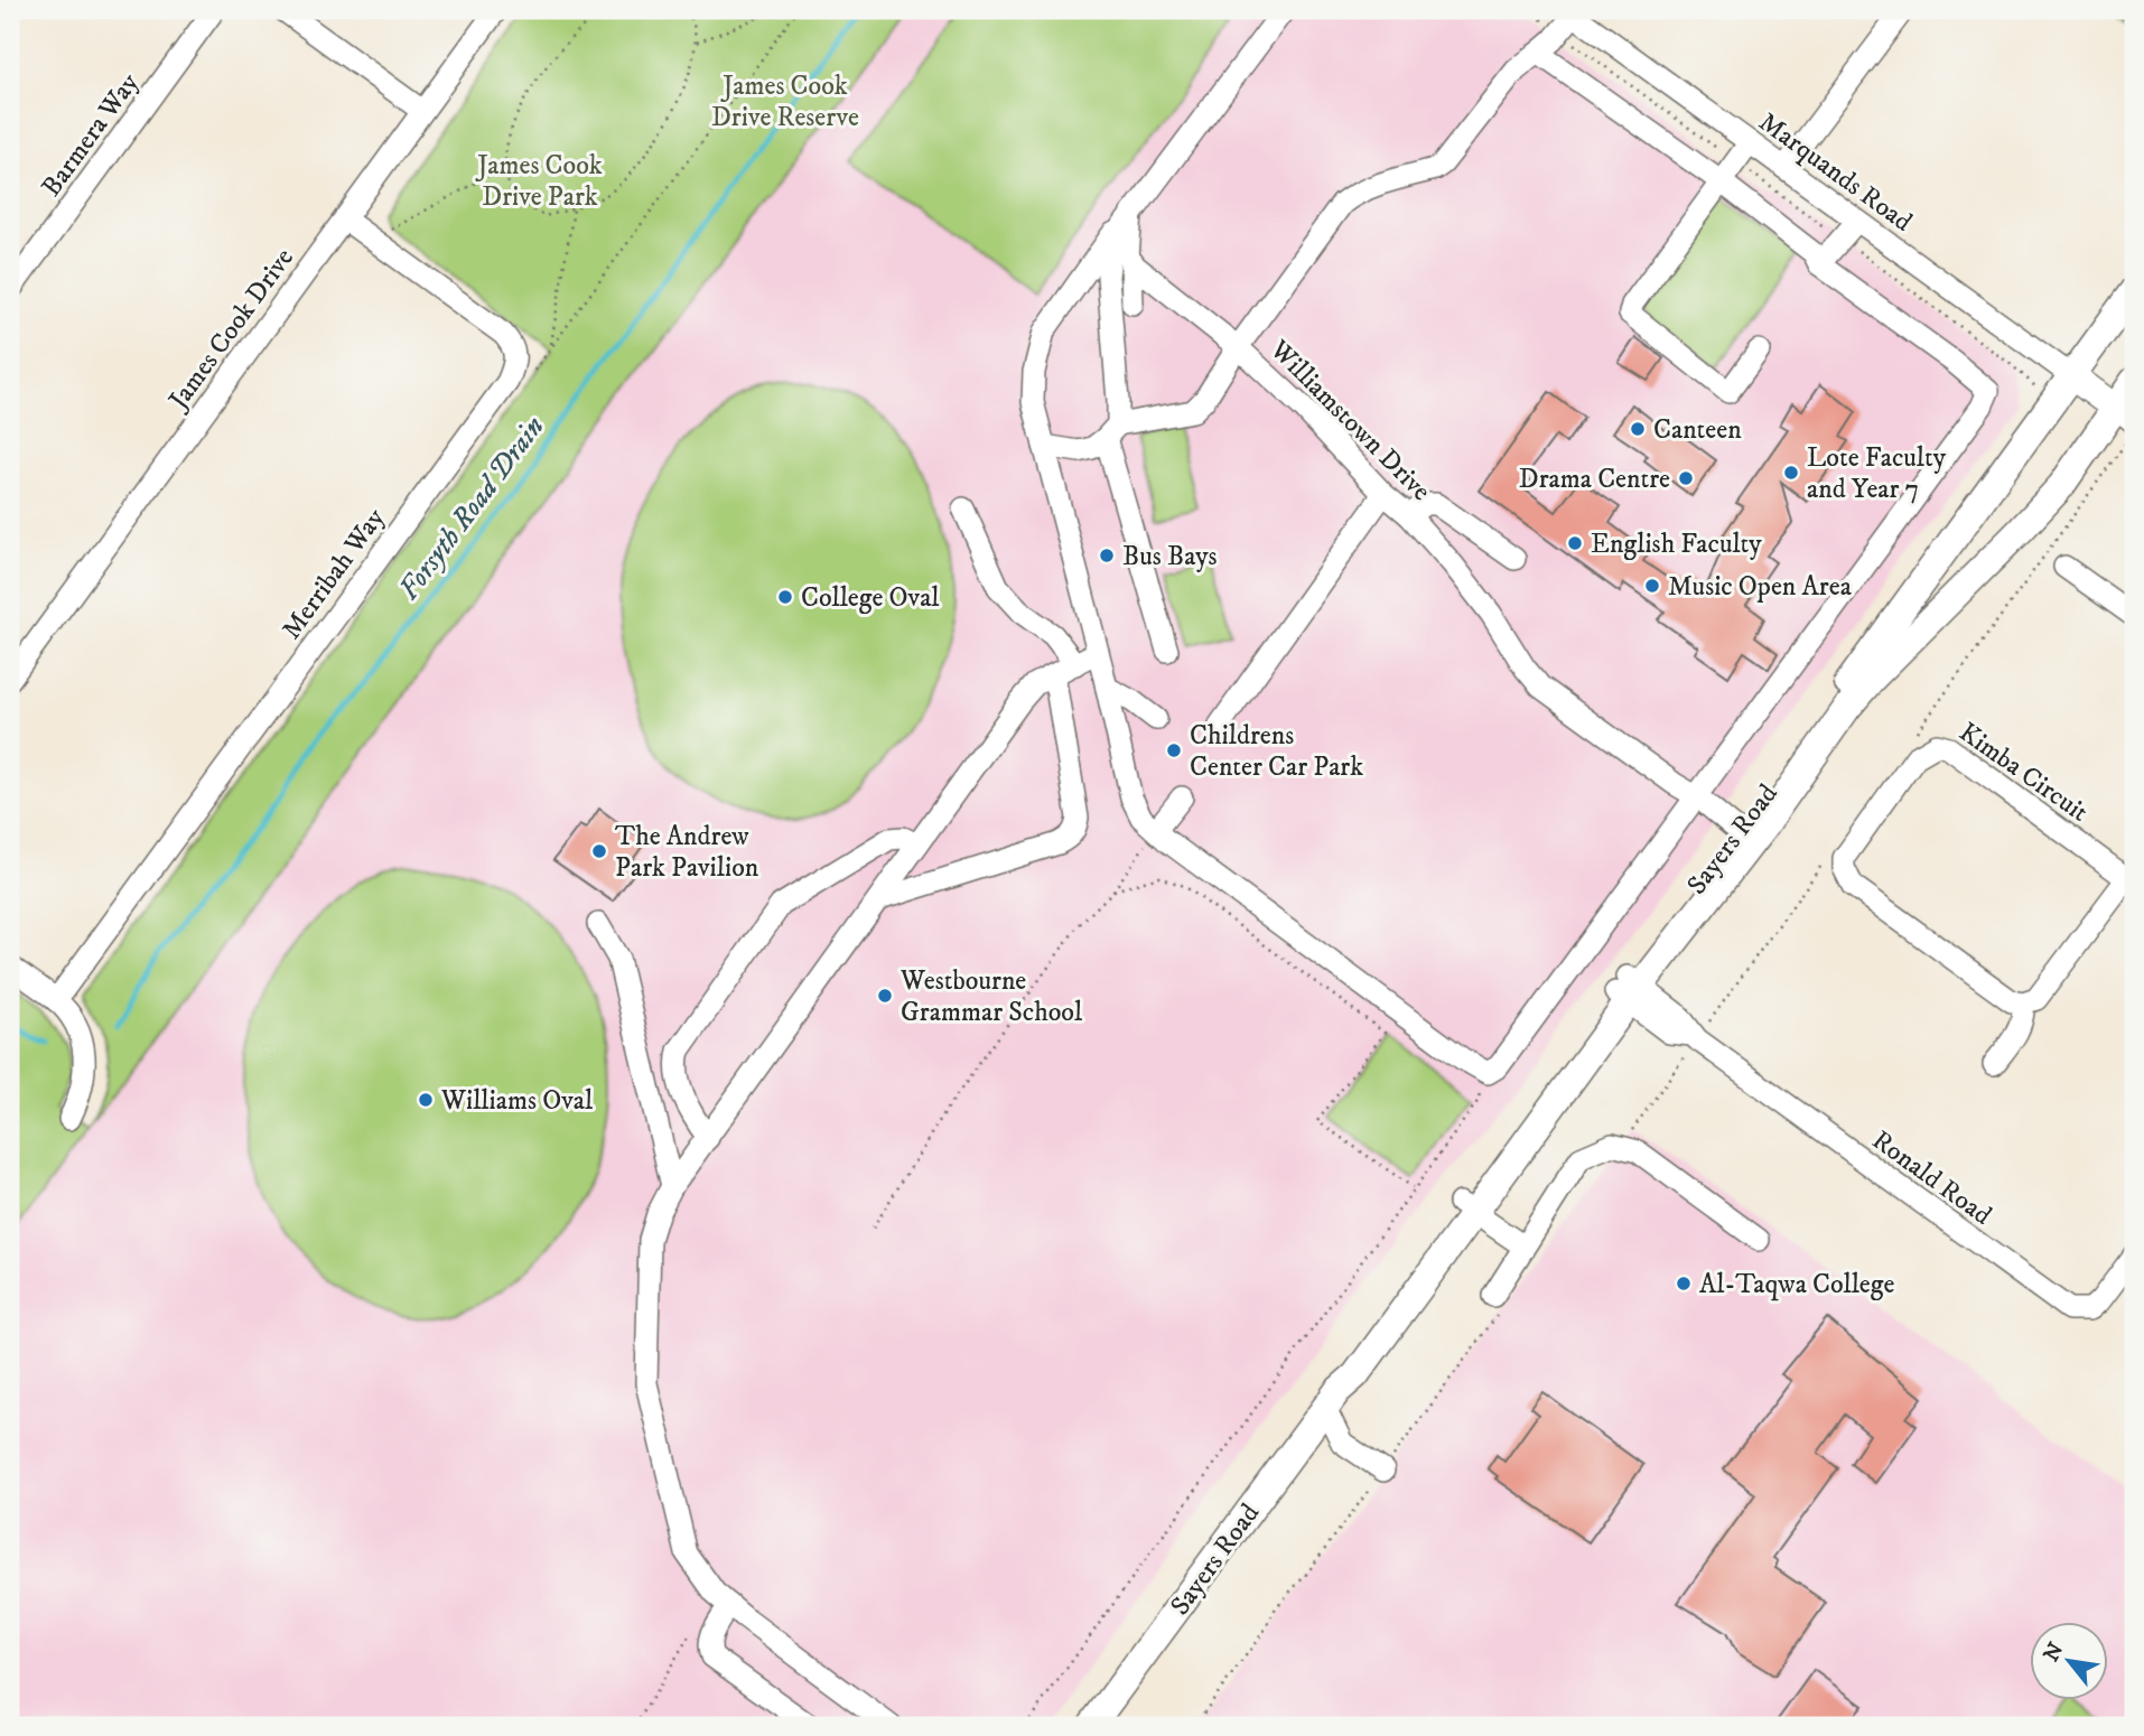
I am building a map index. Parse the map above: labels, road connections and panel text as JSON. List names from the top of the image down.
{
  "streets": {
    "main road": ["Sayers Road"],
    "street": [
      "Barmera Way",
      "Marquands Road",
      "James Cook Drive",
      "Williamstown Drive",
      "Merribah Way",
      "Kimba Circuit",
      "Ronald Road"
    ]
  },
  "crossings": [
    ["Marquands Road", "Sayers Road"],
    ["James Cook Drive", "Merribah Way"],
    ["Williamstown Drive", "Sayers Road"],
    ["Sayers Road", "Ronald Road"]
  ],
  "water": ["Forsyth Road Drain"],
  "parks": ["James Cook Drive Reserve", "James Cook Drive Park"],
  "places": [
    "Canteen",
    "Lote Faculty and Year 7",
    "Drama Centre",
    "English Faculty",
    "Bus Bays",
    "Music Open Area",
    "College Oval",
    "Childrens Center Car Park",
    "The Andrew Park Pavilion",
    "Westbourne Grammar School",
    "Williams Oval",
    "Al-Taqwa College"
  ],
  "north": "top left"
}
